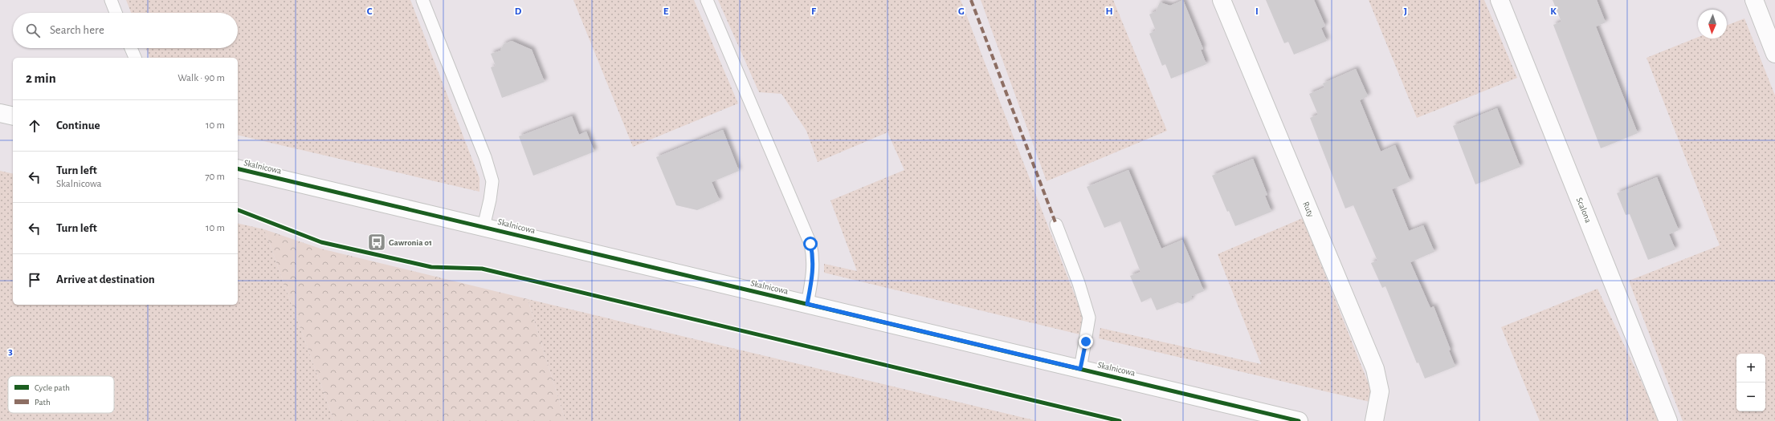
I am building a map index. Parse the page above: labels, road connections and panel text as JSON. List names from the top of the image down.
{
  "streets": {
    "street": ["Skalnicowa", "Ruty", "Scalona"]
  },
  "places": {
    "bus stop": ["Gawronia 01"]
  },
  "legend": ["Cycle path", "Path"],
  "north": "bottom",
  "page": {
    "search": "Search here",
    "heading": ["2 min", "Walk · 90 m"],
    "list": [
      ["Continue", "10 m"],
      ["Turn left", "Skalnicowa", "70 m"],
      ["Turn left", "10 m"],
      "Arrive at destination"
    ],
    "map_buttons": ["+", "−"]
  },
  "grid": {
    "columns": [
      "C",
      "D",
      "E",
      "F",
      "G",
      "H",
      "I",
      "J",
      "K"
    ],
    "rows": ["3"]
  }
}
